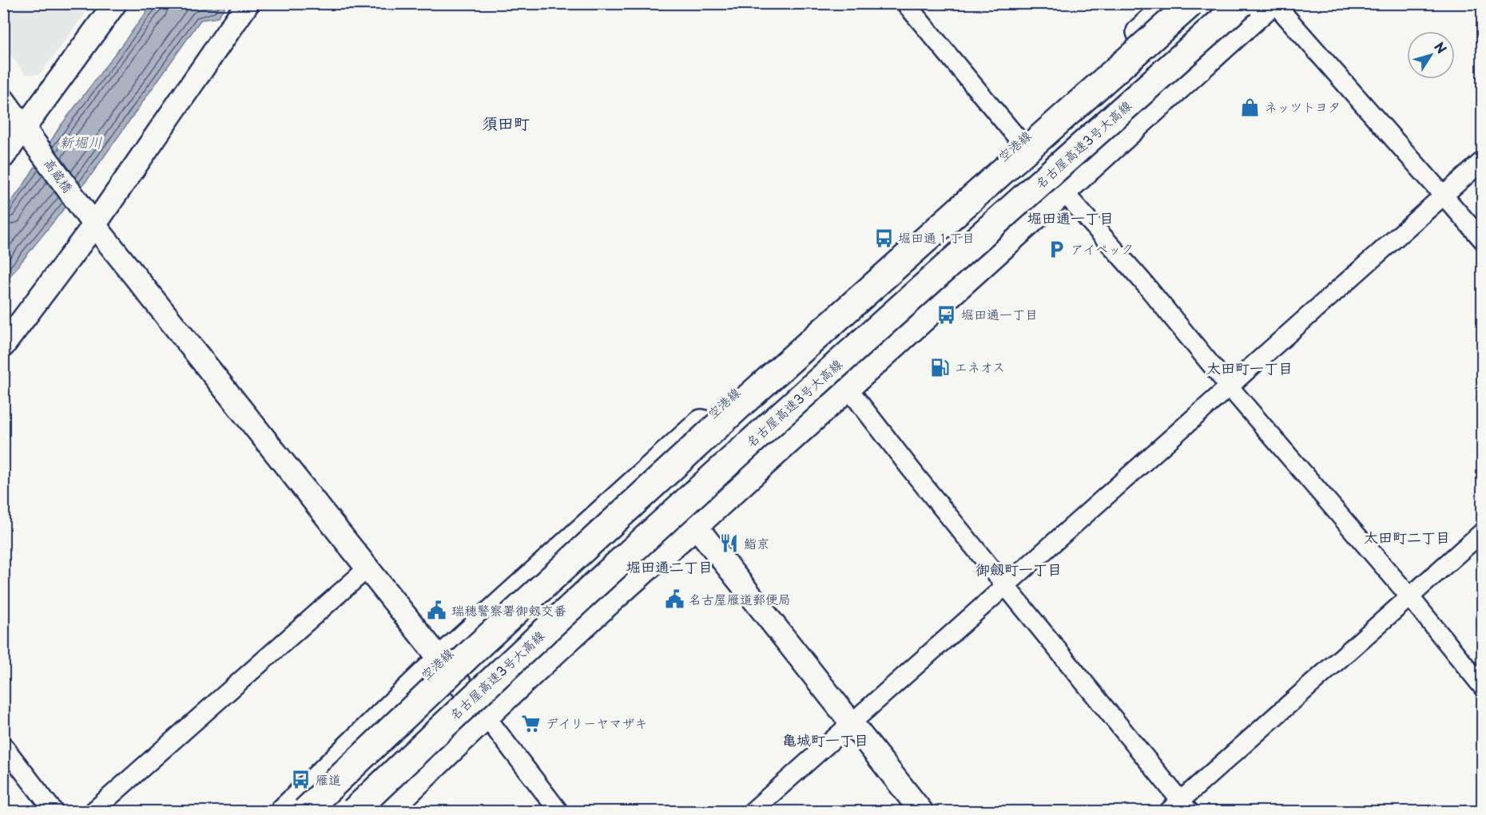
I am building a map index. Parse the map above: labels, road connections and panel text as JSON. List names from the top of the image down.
{
  "streets": {
    "main road": ["名古屋高速3号大高線", "空港線"],
    "street": ["高蔵橋"]
  },
  "crossings": [
    ["空港線", "高蔵橋"]
  ],
  "districts": [
    "須田町",
    "堀田通一丁目",
    "太田町一丁目",
    "太田町二丁目",
    "堀田通二丁目",
    "御劔町一丁目",
    "亀城町一丁目"
  ],
  "water": ["新堀川"],
  "places": {
    "shop": ["ネッツトヨタ"],
    "bus stop": ["堀田通１丁目", "堀田通一丁目", "雁道"],
    "parking": ["アイペック"],
    "fuel station": ["エネオス"],
    "restaurant": ["鮨京"],
    "public building": ["名古屋雁道郵便局", "瑞穂警察署御剱交番"],
    "supermarket": ["デイリーヤマザキ"]
  },
  "north": "top right"
}
